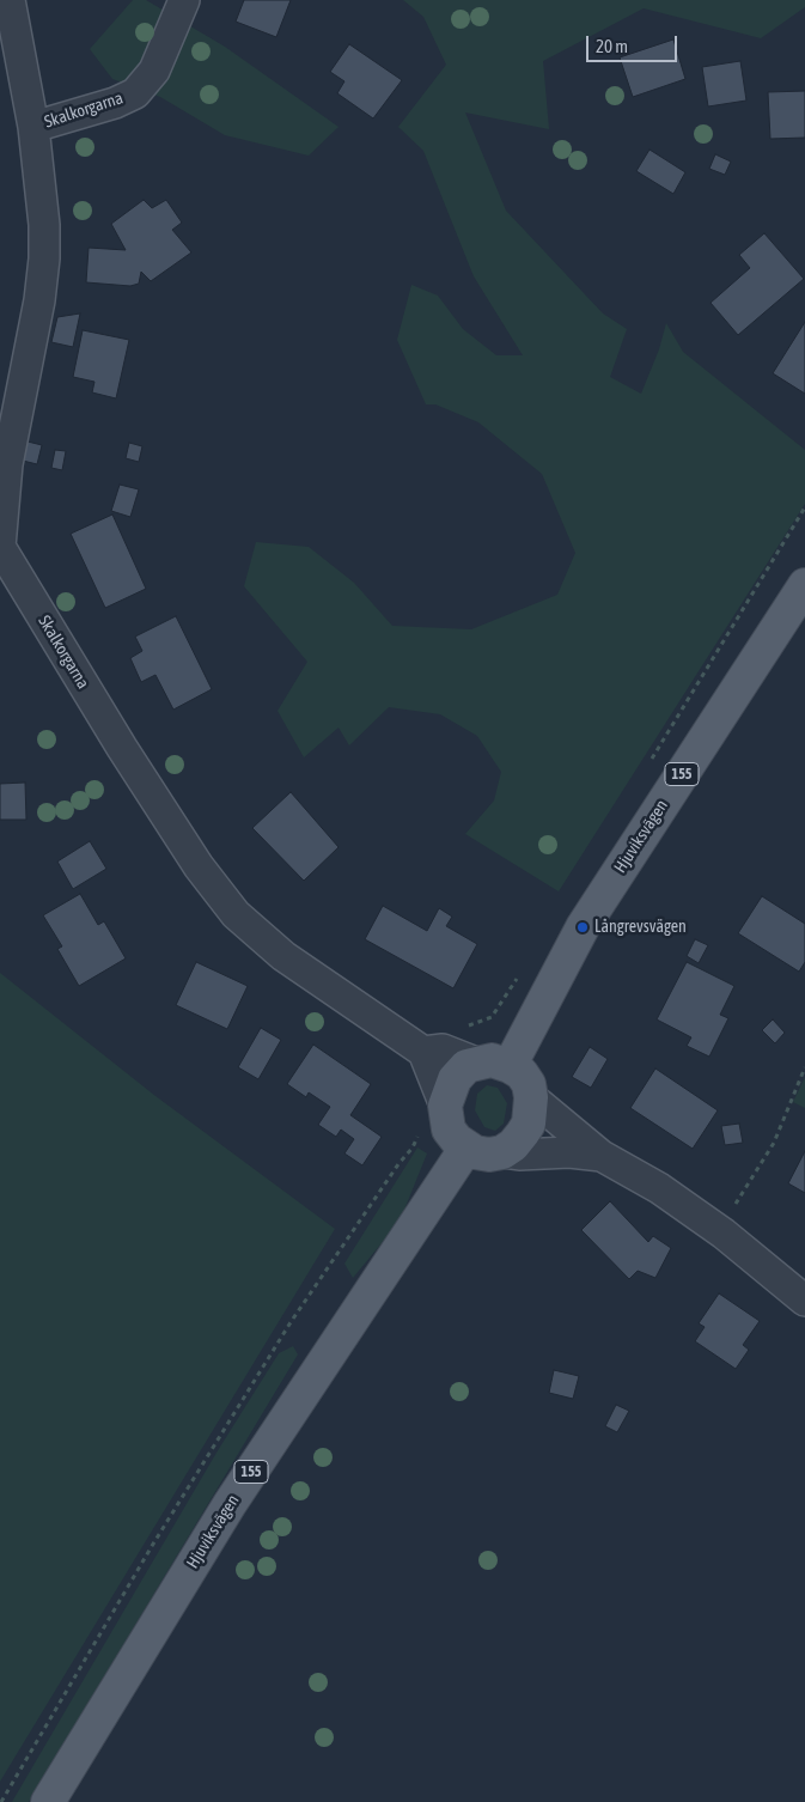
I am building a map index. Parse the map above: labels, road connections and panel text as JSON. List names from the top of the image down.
{
  "streets": {
    "main road": ["155", "Hjuviksvägen"],
    "street": ["Skalkorgarna"]
  },
  "places": ["Långrevsvägen"],
  "scale_bar": "20 m"
}
